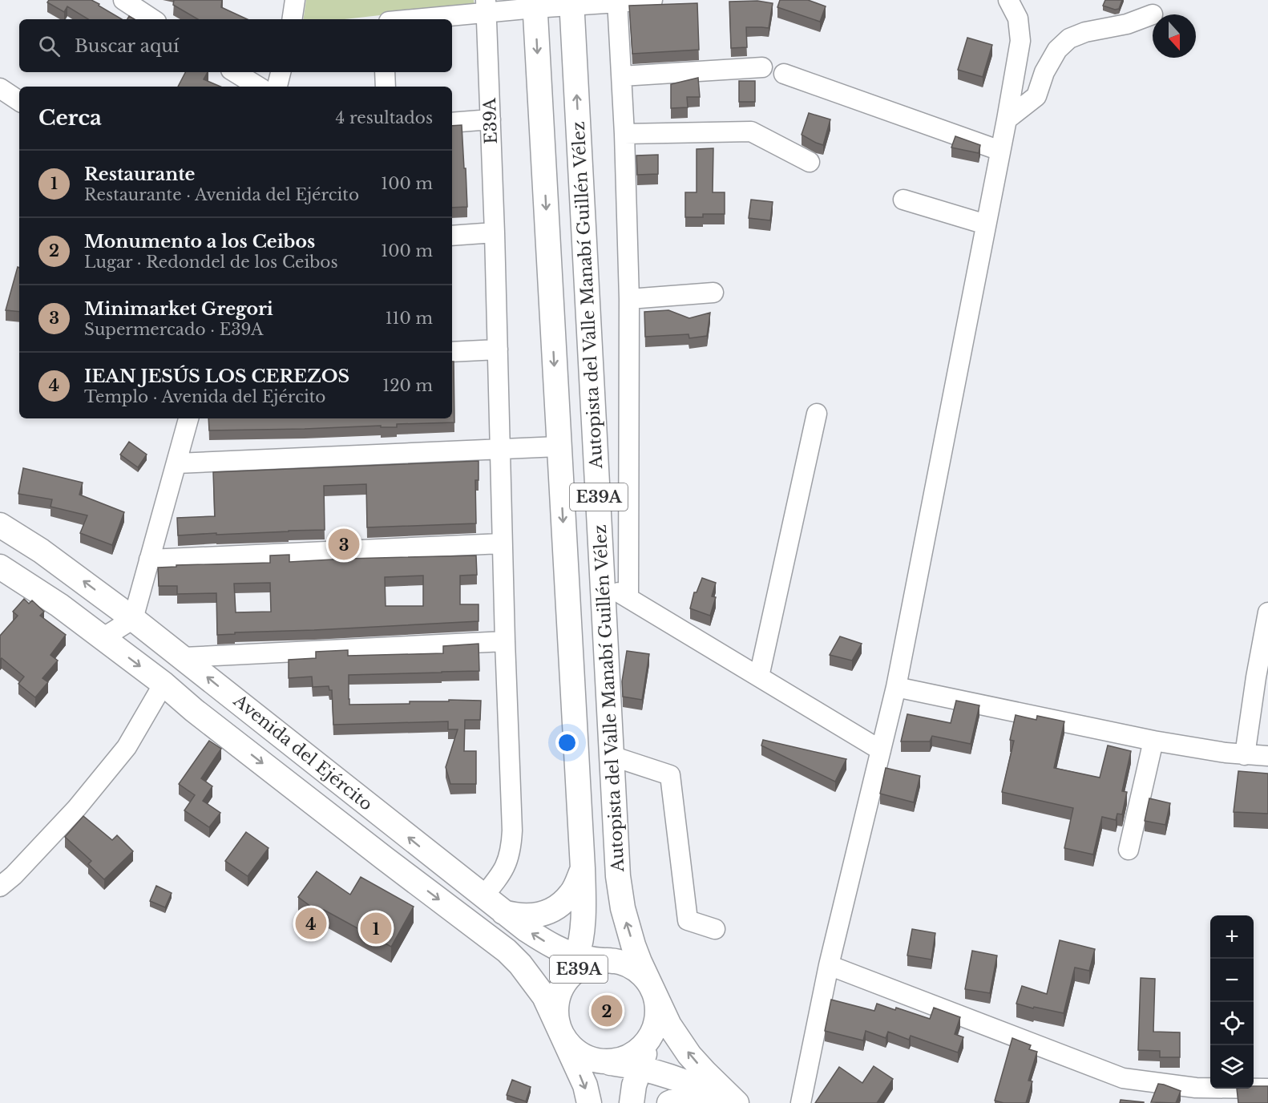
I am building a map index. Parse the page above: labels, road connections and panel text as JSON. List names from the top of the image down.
{
  "streets": {
    "main road": ["E39A", "Autopista del Valle Manabí Guillén Vélez", "Avenida del Ejército"]
  },
  "crossings": [
    ["E39A", "Autopista del Valle Manabí Guillén Vélez"],
    ["E39A", "Avenida del Ejército"],
    ["Autopista del Valle Manabí Guillén Vélez", "Avenida del Ejército"]
  ],
  "north": "bottom",
  "page": {
    "search": "Buscar aquí",
    "heading": ["Cerca", "4 resultados"],
    "list": [
      {
        "mark": "1",
        "name": "Restaurante",
        "note": "Restaurante · Avenida del Ejército",
        "value": "100 m"
      },
      {
        "mark": "2",
        "name": "Monumento a los Ceibos",
        "note": "Lugar · Redondel de los Ceibos",
        "value": "100 m"
      },
      {
        "mark": "3",
        "name": "Minimarket Gregori",
        "note": "Supermercado · E39A",
        "value": "110 m"
      },
      {
        "mark": "4",
        "name": "IEAN JESÚS LOS CEREZOS",
        "note": "Templo · Avenida del Ejército",
        "value": "120 m"
      }
    ],
    "pins": [
      "3",
      "4",
      "1",
      "2"
    ],
    "map_buttons": ["+", "−"]
  }
}
